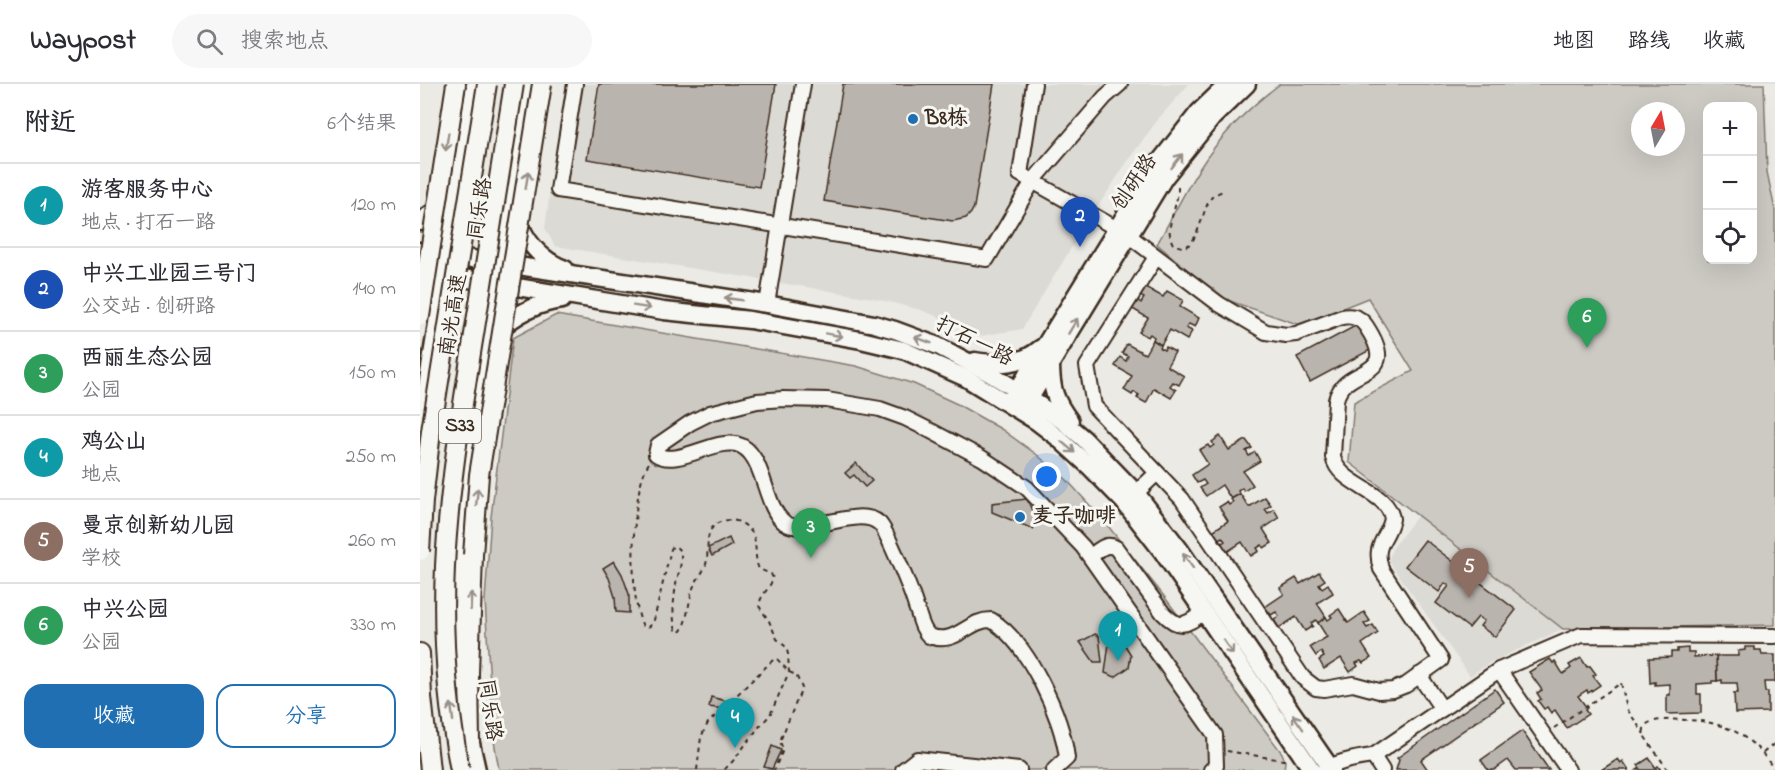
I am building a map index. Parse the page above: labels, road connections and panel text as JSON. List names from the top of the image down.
{
  "streets": {
    "highway": ["南光高速", "S33"],
    "main road": ["创研路", "同乐路", "打石一路"]
  },
  "crossings": [
    ["创研路", "打石一路"],
    ["同乐路", "打石一路"]
  ],
  "places": ["B8栋", "麦子咖啡"],
  "north": "top",
  "page": {
    "header": "Waypost",
    "search": "搜索地点",
    "nav": ["地图", "路线", "收藏"],
    "heading": ["附近", "6个结果"],
    "map_buttons": ["+", "−"],
    "list": [
      {
        "mark": "1",
        "name": "游客服务中心",
        "note": "地点 · 打石一路",
        "value": "120 m"
      },
      {
        "mark": "2",
        "name": "中兴工业园三号门",
        "note": "公交站 · 创研路",
        "value": "140 m"
      },
      {
        "mark": "3",
        "name": "西丽生态公园",
        "note": "公园",
        "value": "150 m"
      },
      {
        "mark": "4",
        "name": "鸡公山",
        "note": "地点",
        "value": "250 m"
      },
      {
        "mark": "5",
        "name": "曼京创新幼儿园",
        "note": "学校",
        "value": "260 m"
      },
      {
        "mark": "6",
        "name": "中兴公园",
        "note": "公园",
        "value": "330 m"
      }
    ],
    "pins": [
      "2",
      "6",
      "3",
      "5",
      "1",
      "4"
    ],
    "buttons": ["收藏", "分享"]
  }
}
